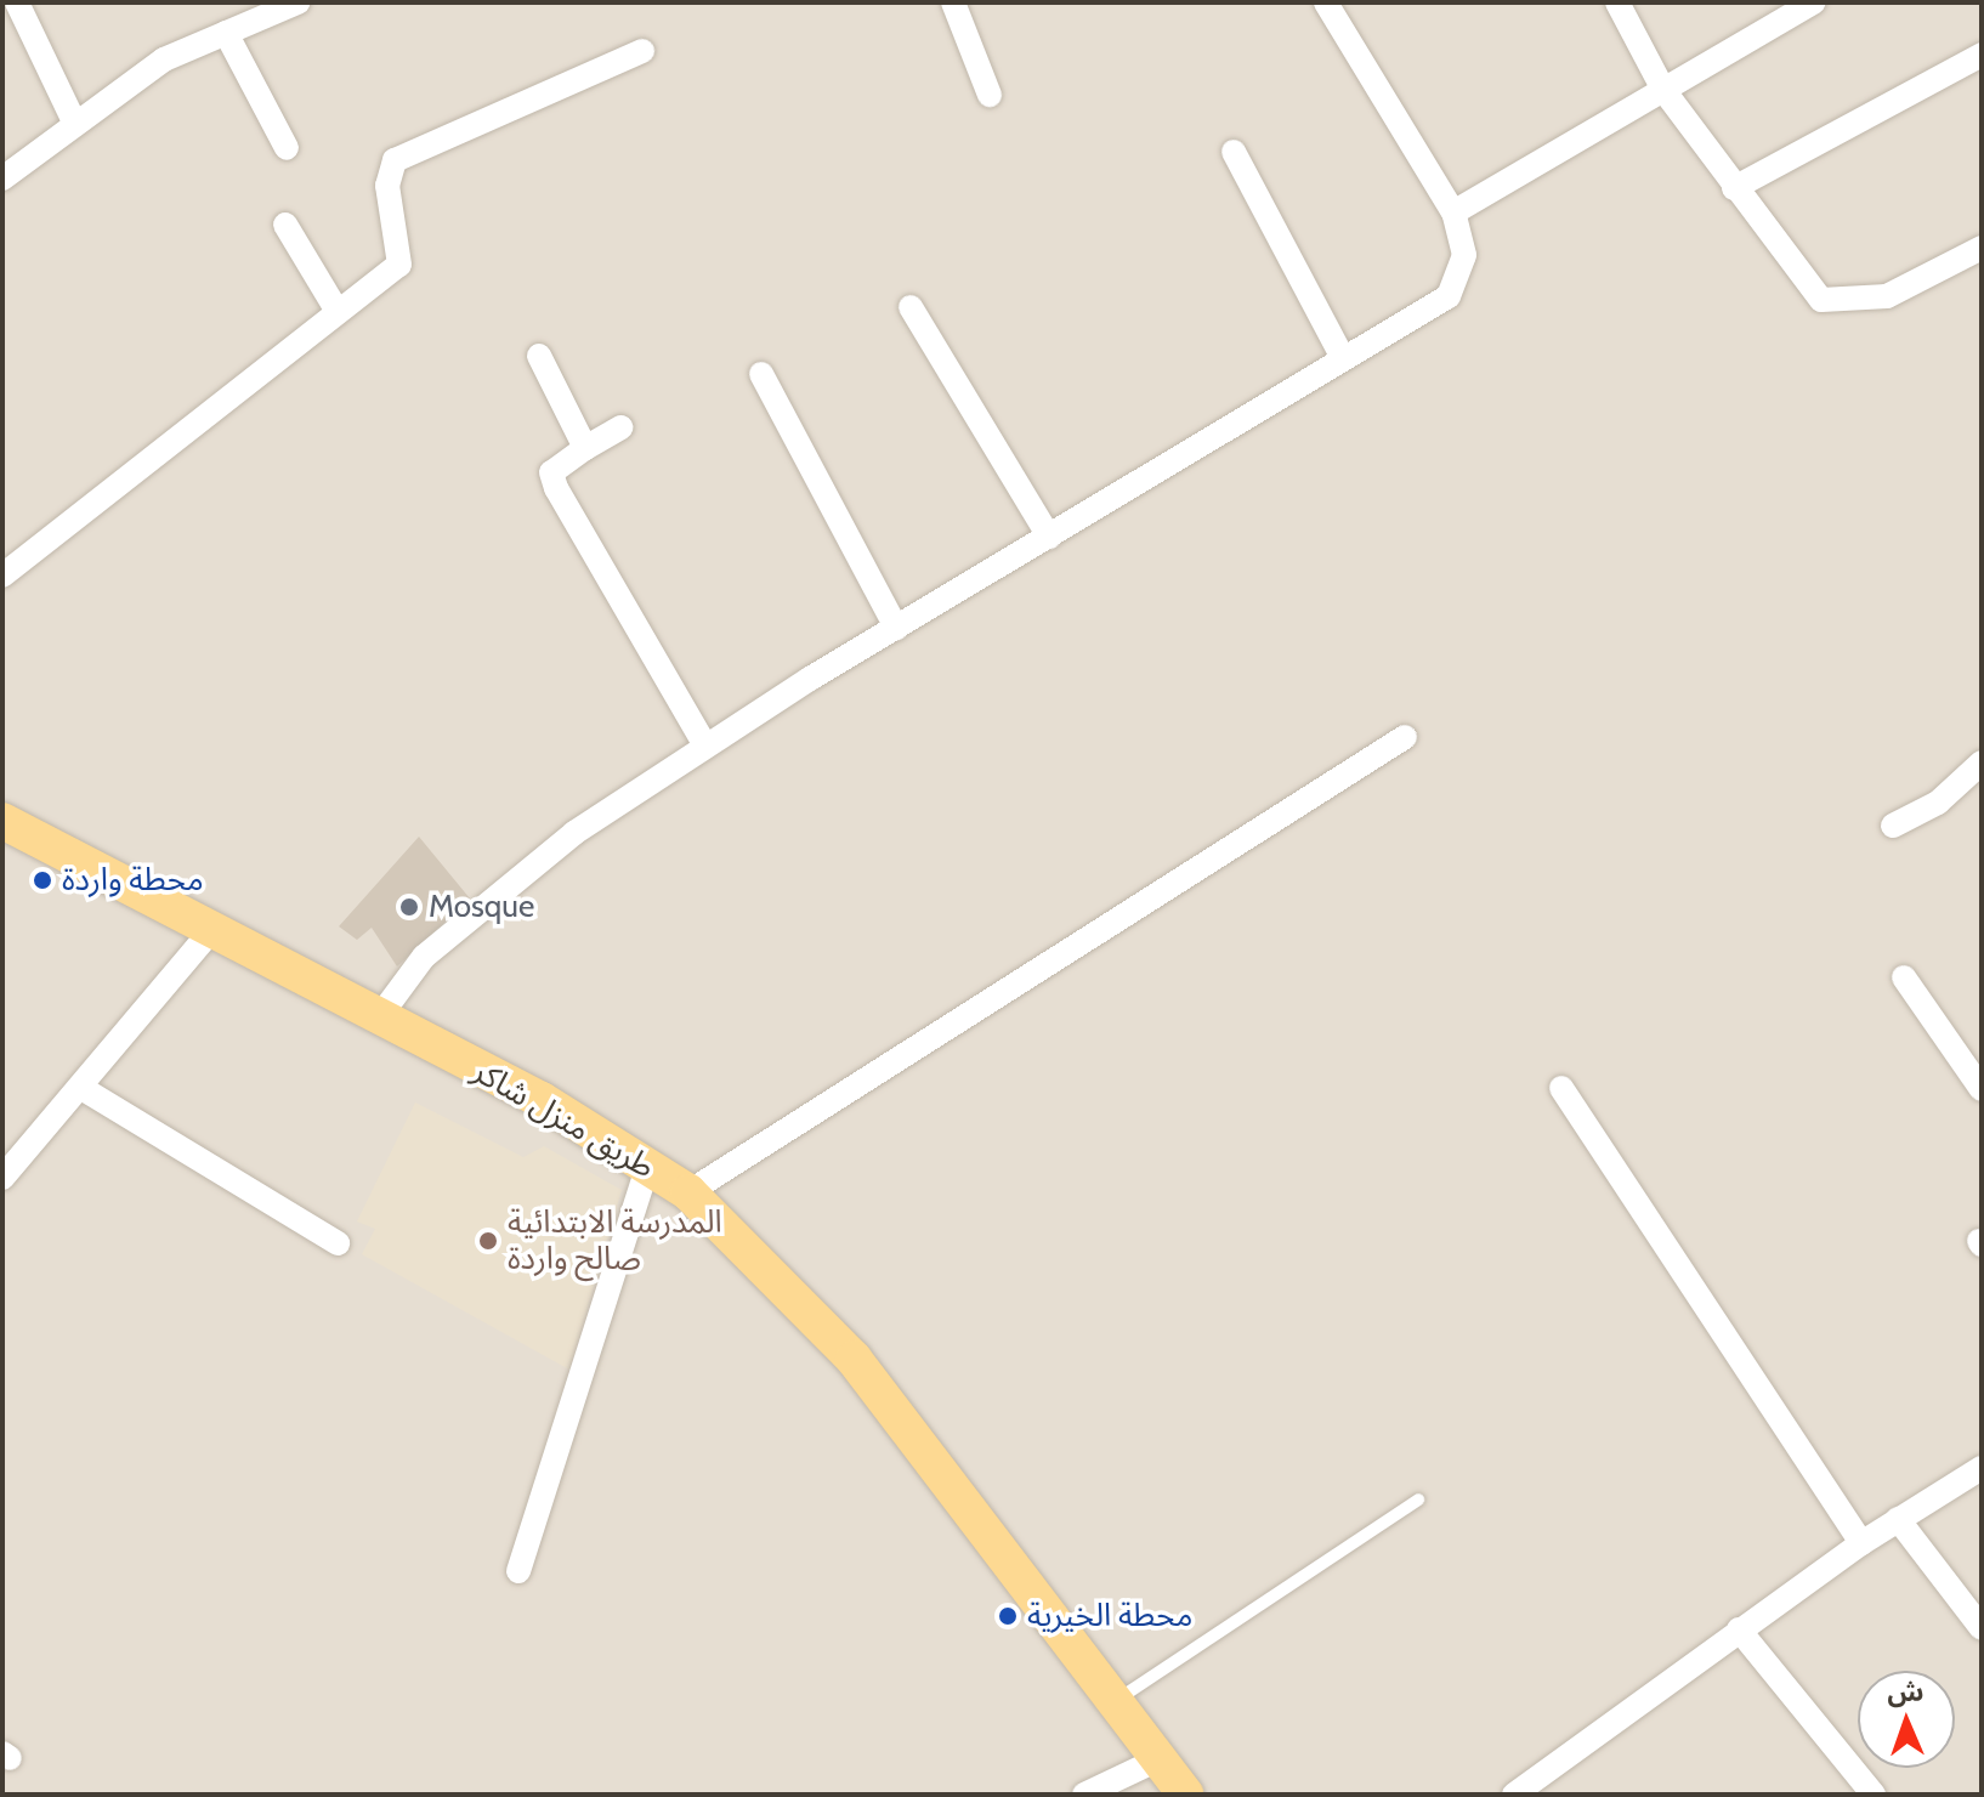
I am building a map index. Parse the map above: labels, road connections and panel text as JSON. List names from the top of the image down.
{
  "streets": {
    "main road": ["طريق منزل شاكر"]
  },
  "places": [
    "محطة واردة",
    "Mosque",
    "المدرسة الابتدائية صالح واردة",
    "محطة الخيرية"
  ],
  "north": "top"
}
